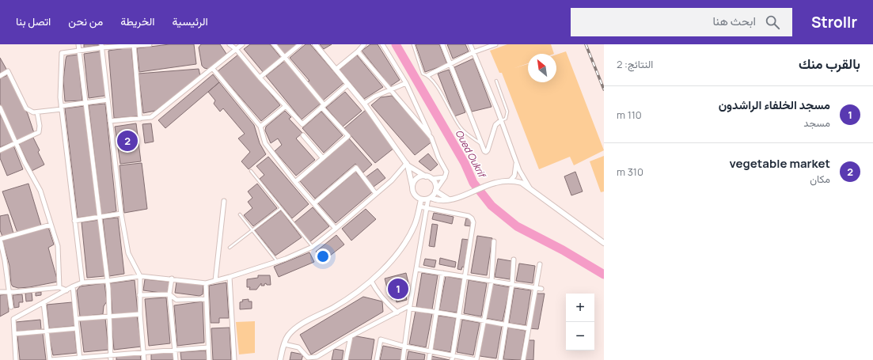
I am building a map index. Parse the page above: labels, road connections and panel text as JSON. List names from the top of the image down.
{
  "water": ["Oued Oukrif"],
  "north": "top left",
  "page": {
    "header": "Strollr",
    "search": "ابحث هنا",
    "nav": [
      "الرئيسية",
      "الخريطة",
      "من نحن",
      "اتصل بنا"
    ],
    "heading": ["بالقرب منك", "النتائج: 2"],
    "list": [
      {
        "mark": "1",
        "name": "مسجد الخلفاء الراشدون",
        "note": "مسجد",
        "value": "110 m"
      },
      {
        "mark": "2",
        "name": "vegetable market",
        "note": "مكان",
        "value": "310 m"
      }
    ],
    "pins": ["2", "1"],
    "map_buttons": ["+", "−"]
  }
}
